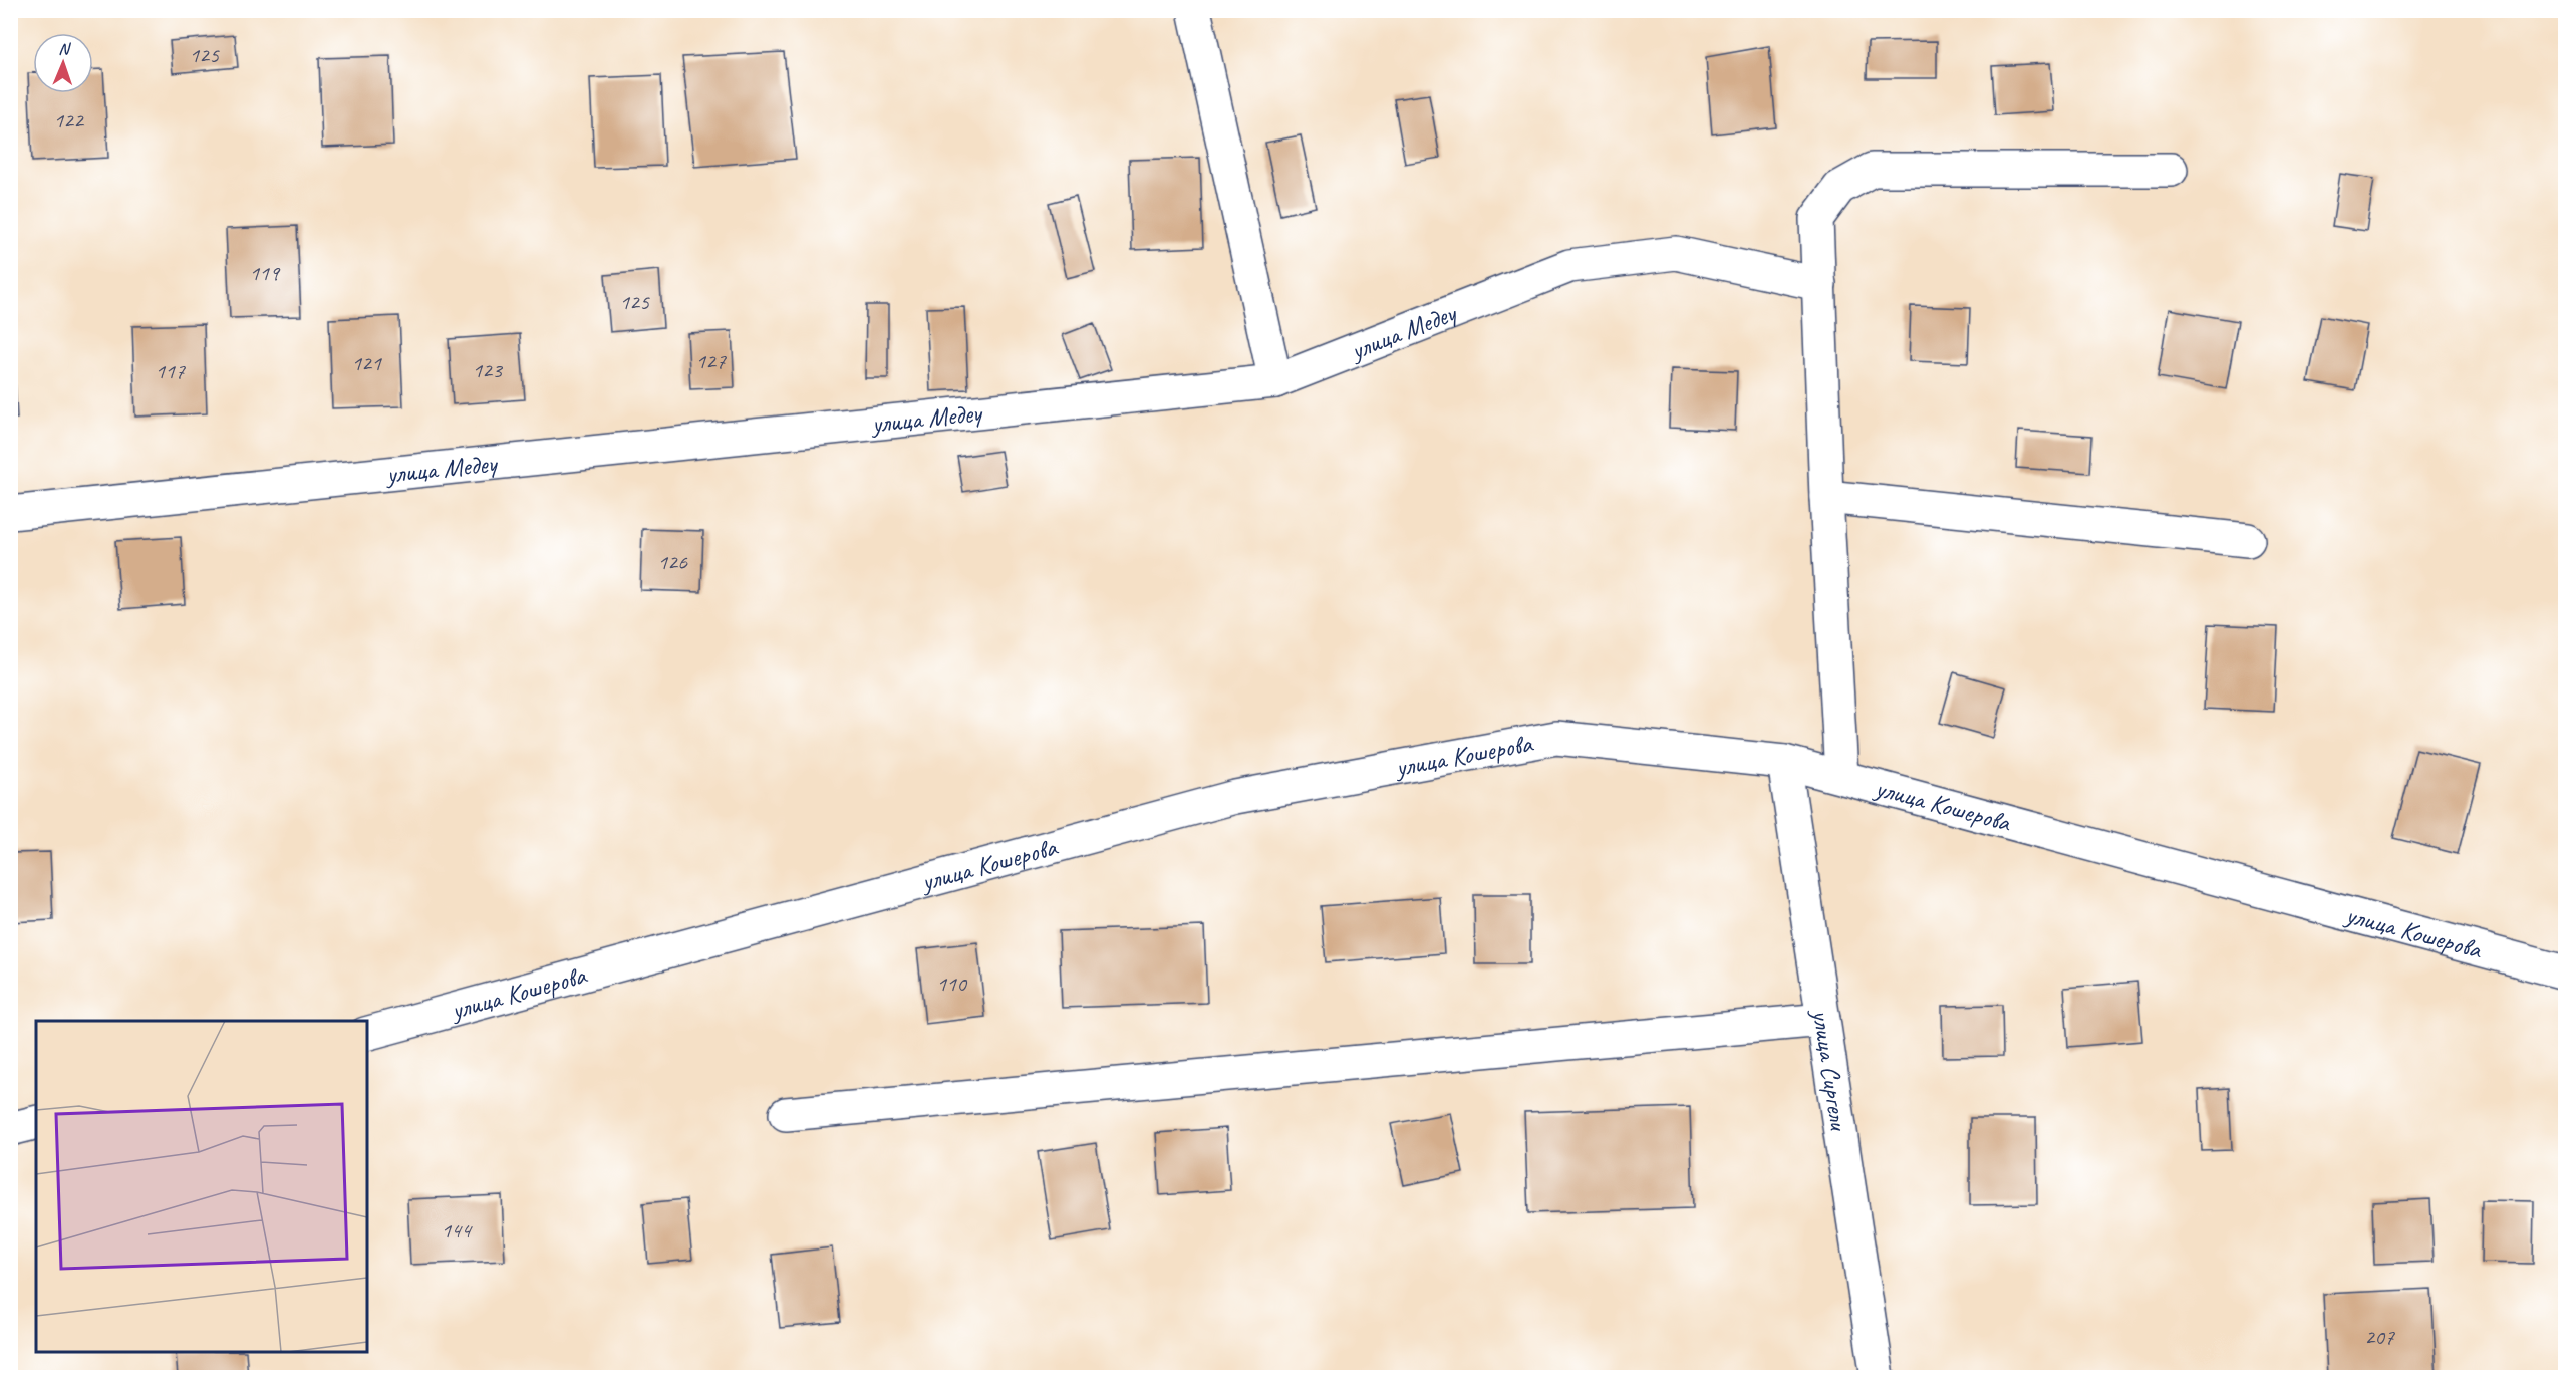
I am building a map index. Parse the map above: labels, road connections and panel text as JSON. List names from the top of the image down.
{
  "streets": {
    "street": ["улица Медеу", "улица Кошерова", "улица Сиргели"]
  },
  "crossings": [
    ["улица Кошерова", "улица Сиргели"]
  ],
  "house_numbers": [
    "125",
    "122",
    "119",
    "125",
    "127",
    "121",
    "123",
    "117",
    "126",
    "110",
    "144",
    "207"
  ],
  "north": "top"
}
